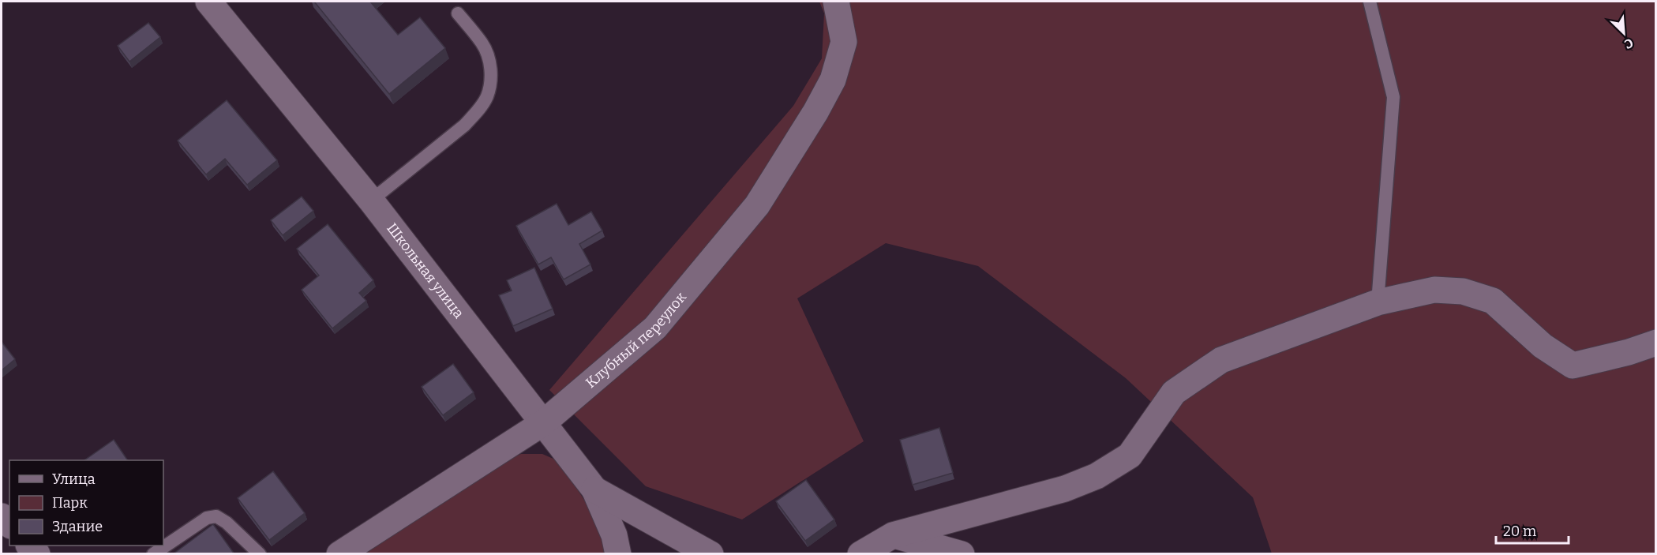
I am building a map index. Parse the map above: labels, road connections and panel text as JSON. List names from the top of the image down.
{
  "streets": {
    "street": ["Школьная улица", "Клубный переулок"]
  },
  "crossings": [
    ["Школьная улица", "Клубный переулок"]
  ],
  "legend": ["Улица", "Парк", "Здание"],
  "scale_bar": "20 m",
  "north": "bottom right"
}
